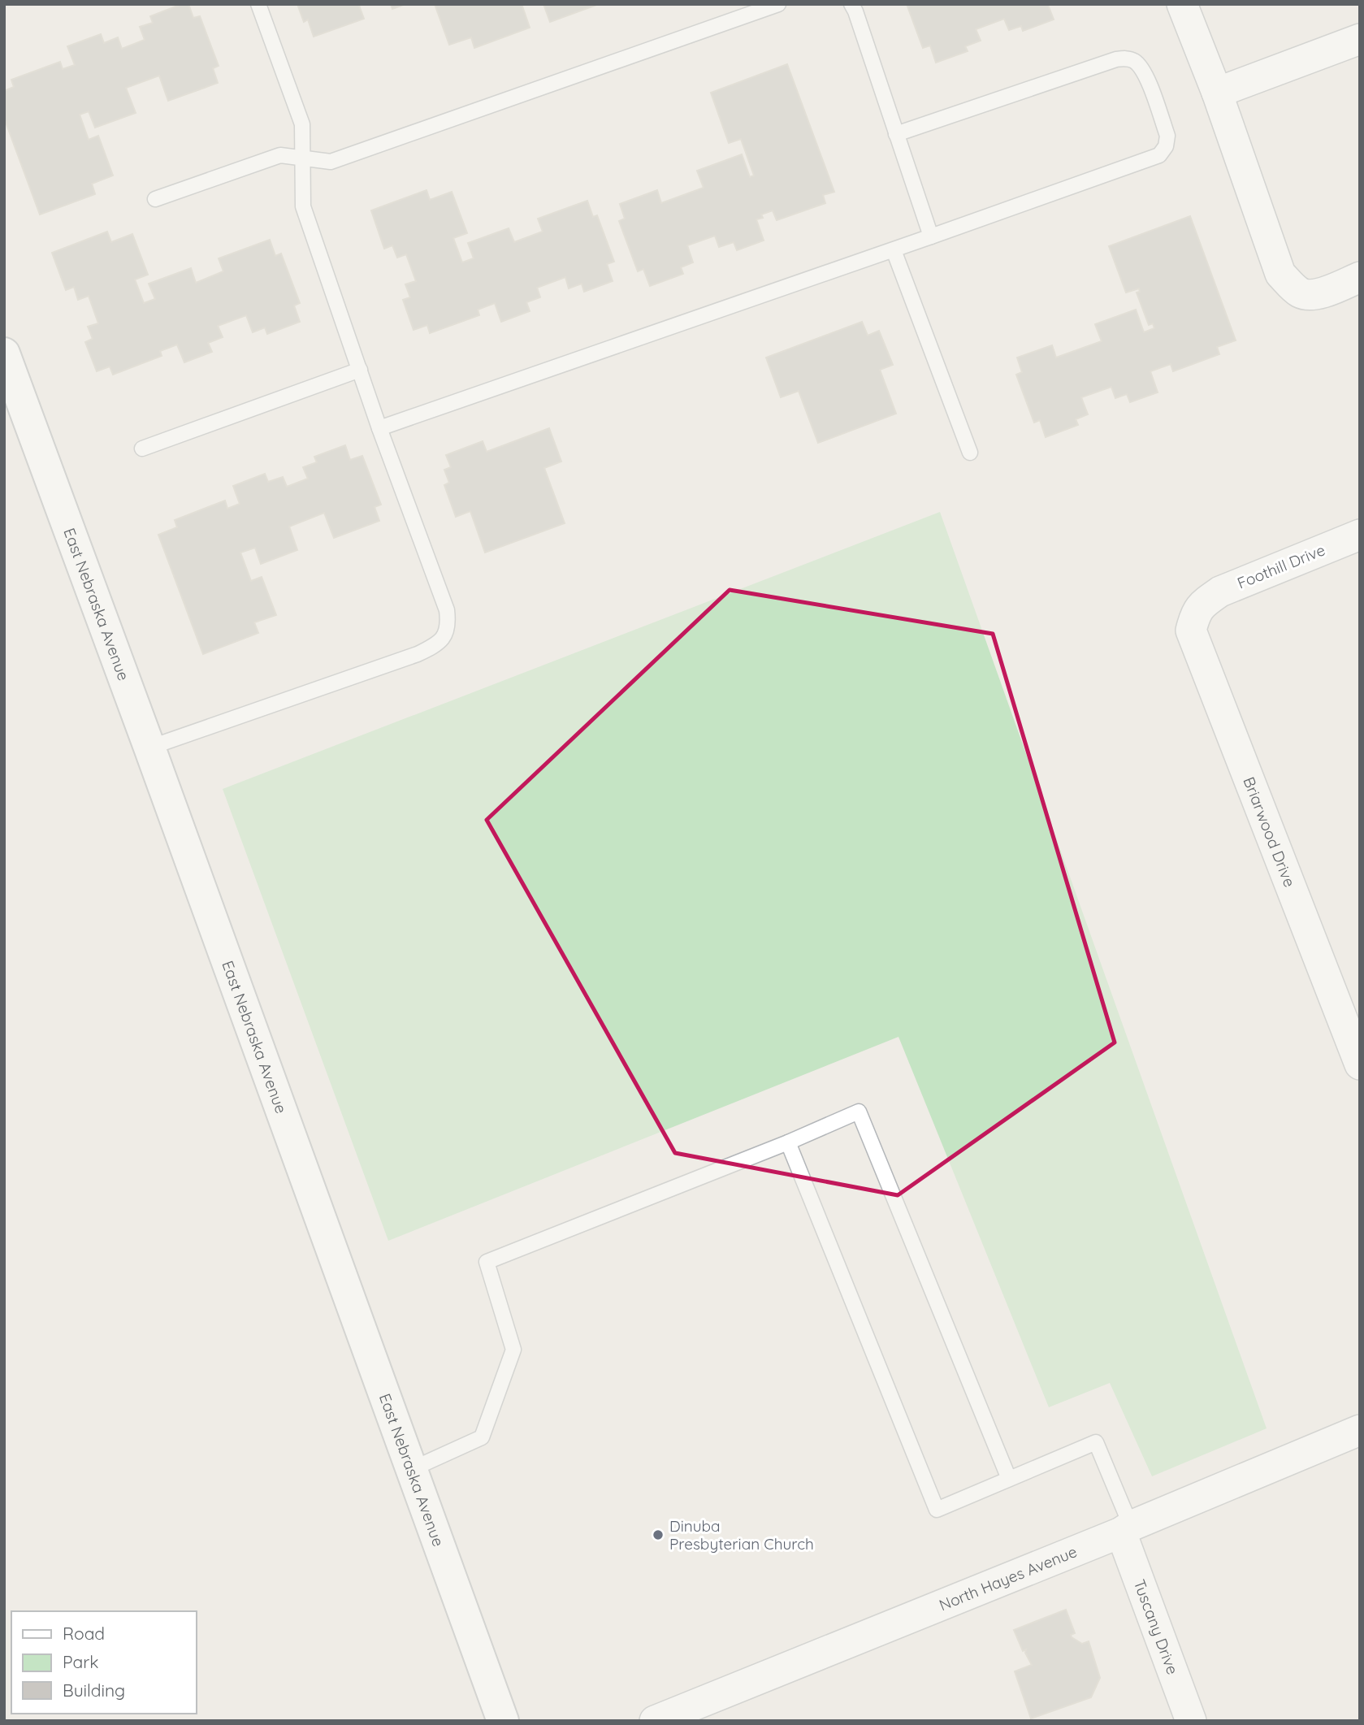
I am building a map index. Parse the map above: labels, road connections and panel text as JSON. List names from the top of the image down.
{
  "streets": {
    "street": [
      "Foothill Drive",
      "East Nebraska Avenue",
      "Briarwood Drive",
      "North Hayes Avenue",
      "Tuscany Drive"
    ]
  },
  "crossings": [
    ["Foothill Drive", "Briarwood Drive"],
    ["North Hayes Avenue", "Tuscany Drive"]
  ],
  "places": ["Dinuba Presbyterian Church"],
  "legend": ["Road", "Park", "Building"]
}
